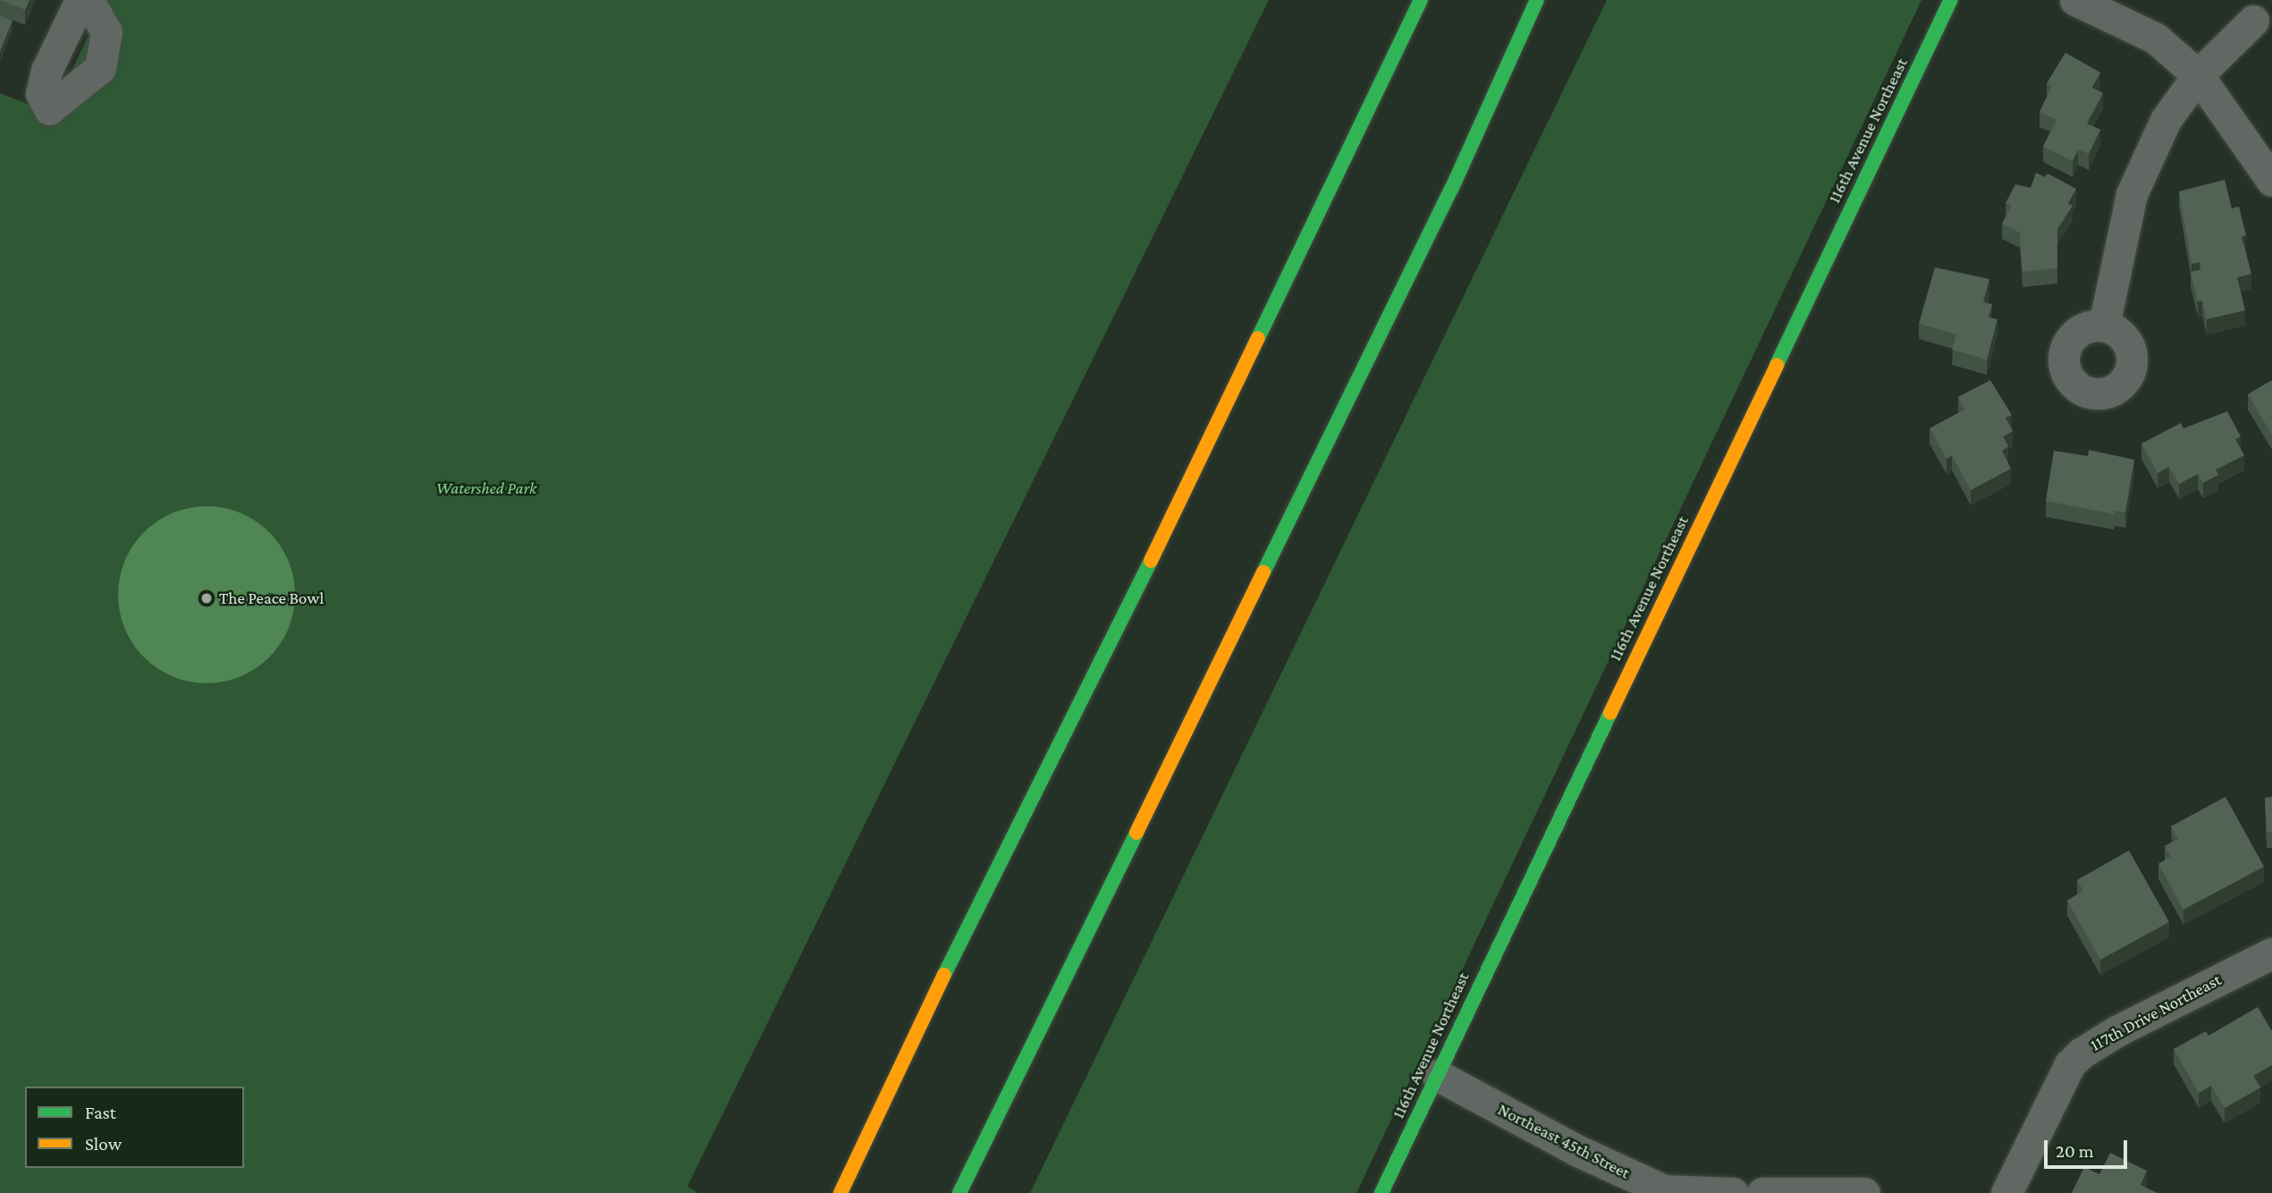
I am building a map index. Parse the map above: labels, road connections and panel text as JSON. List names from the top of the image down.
{
  "streets": {
    "main road": ["116th Avenue Northeast"],
    "street": ["117th Drive Northeast", "Northeast 45th Street"]
  },
  "crossings": [
    ["116th Avenue Northeast", "Northeast 45th Street"]
  ],
  "parks": ["Watershed Park"],
  "places": ["The Peace Bowl"],
  "legend": ["Fast", "Slow"],
  "scale_bar": "20 m"
}
